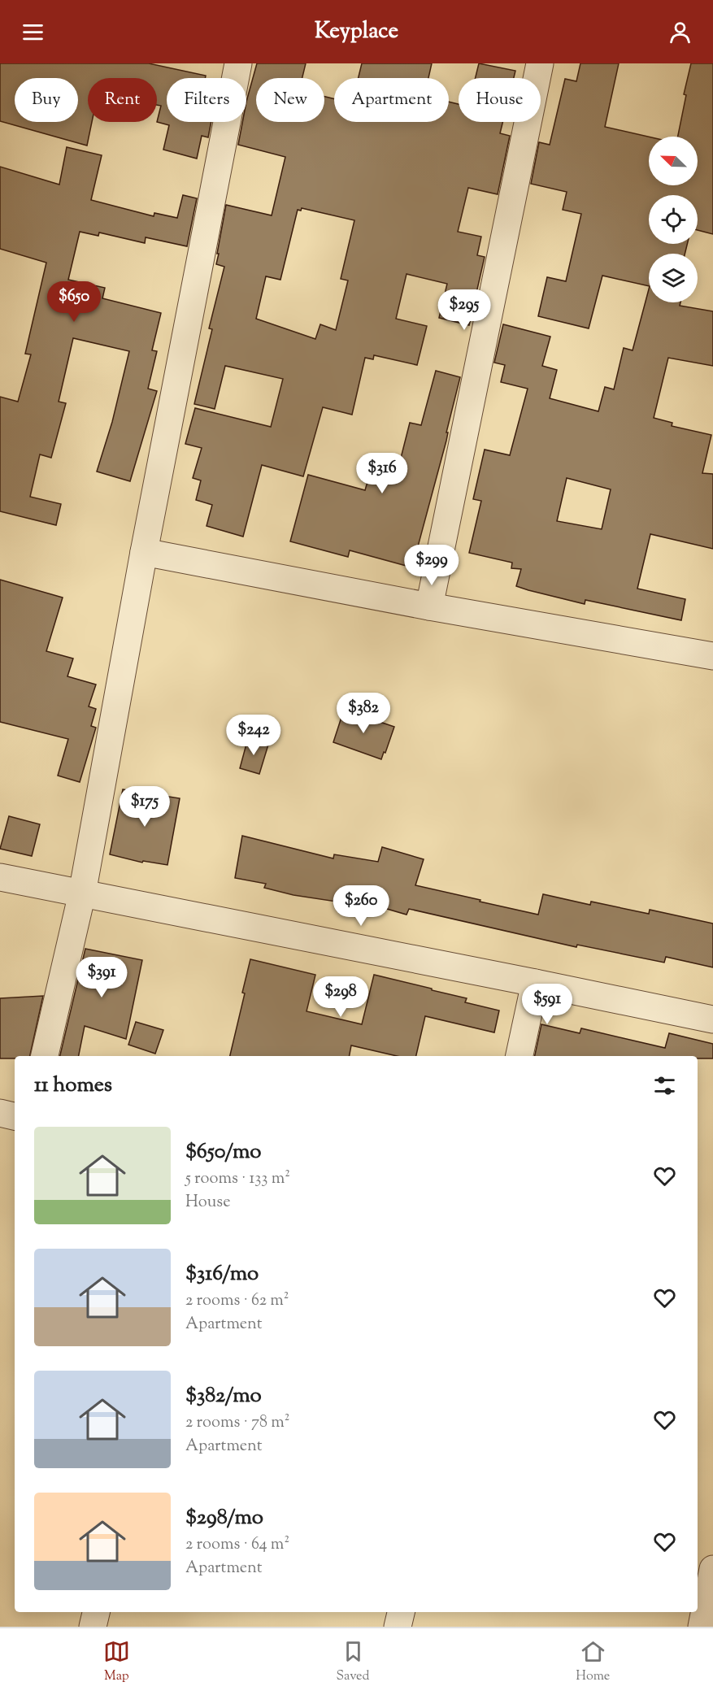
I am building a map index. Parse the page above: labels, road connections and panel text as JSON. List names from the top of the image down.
{
  "north": "top left",
  "page": {
    "header": "Keyplace",
    "chip": [
      "Buy",
      "Rent",
      "Filters",
      "New",
      "Apartment",
      "House"
    ],
    "price": [
      "$650",
      "$295",
      "$316",
      "$299",
      "$382",
      "$242",
      "$175",
      "$260",
      "$391",
      "$298",
      "$591"
    ],
    "heading": "11 homes",
    "list": [
      {
        "name": "$650/mo",
        "note": "5 rooms · 133 m² · House"
      },
      {
        "name": "$316/mo",
        "note": "2 rooms · 62 m² · Apartment"
      },
      {
        "name": "$382/mo",
        "note": "2 rooms · 78 m² · Apartment"
      },
      {
        "name": "$298/mo",
        "note": "2 rooms · 64 m² · Apartment"
      }
    ],
    "tabs": ["Map", "Saved", "Home"]
  }
}
